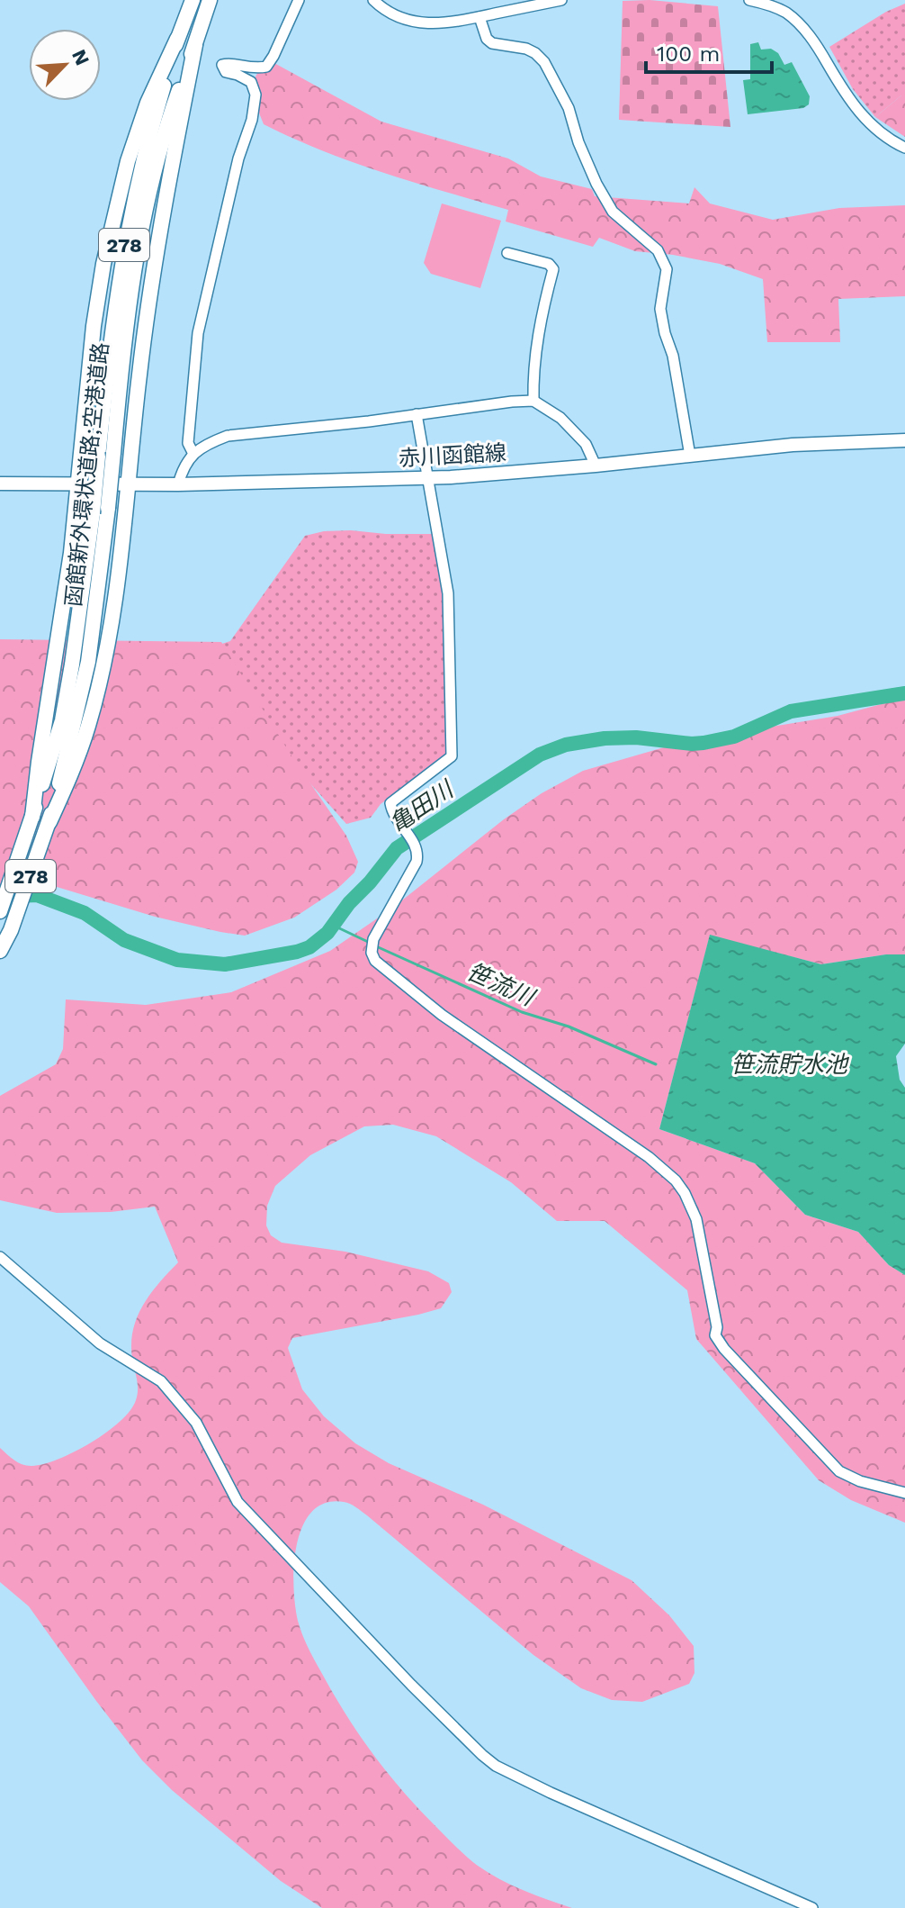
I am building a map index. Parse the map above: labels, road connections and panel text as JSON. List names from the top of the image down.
{
  "streets": {
    "highway": ["278", "函館新外環状道路;空港道路"],
    "main road": ["赤川函館線"]
  },
  "water": ["亀田川", "笹流川", "笹流貯水池"],
  "scale_bar": "100 m",
  "north": "top right"
}
